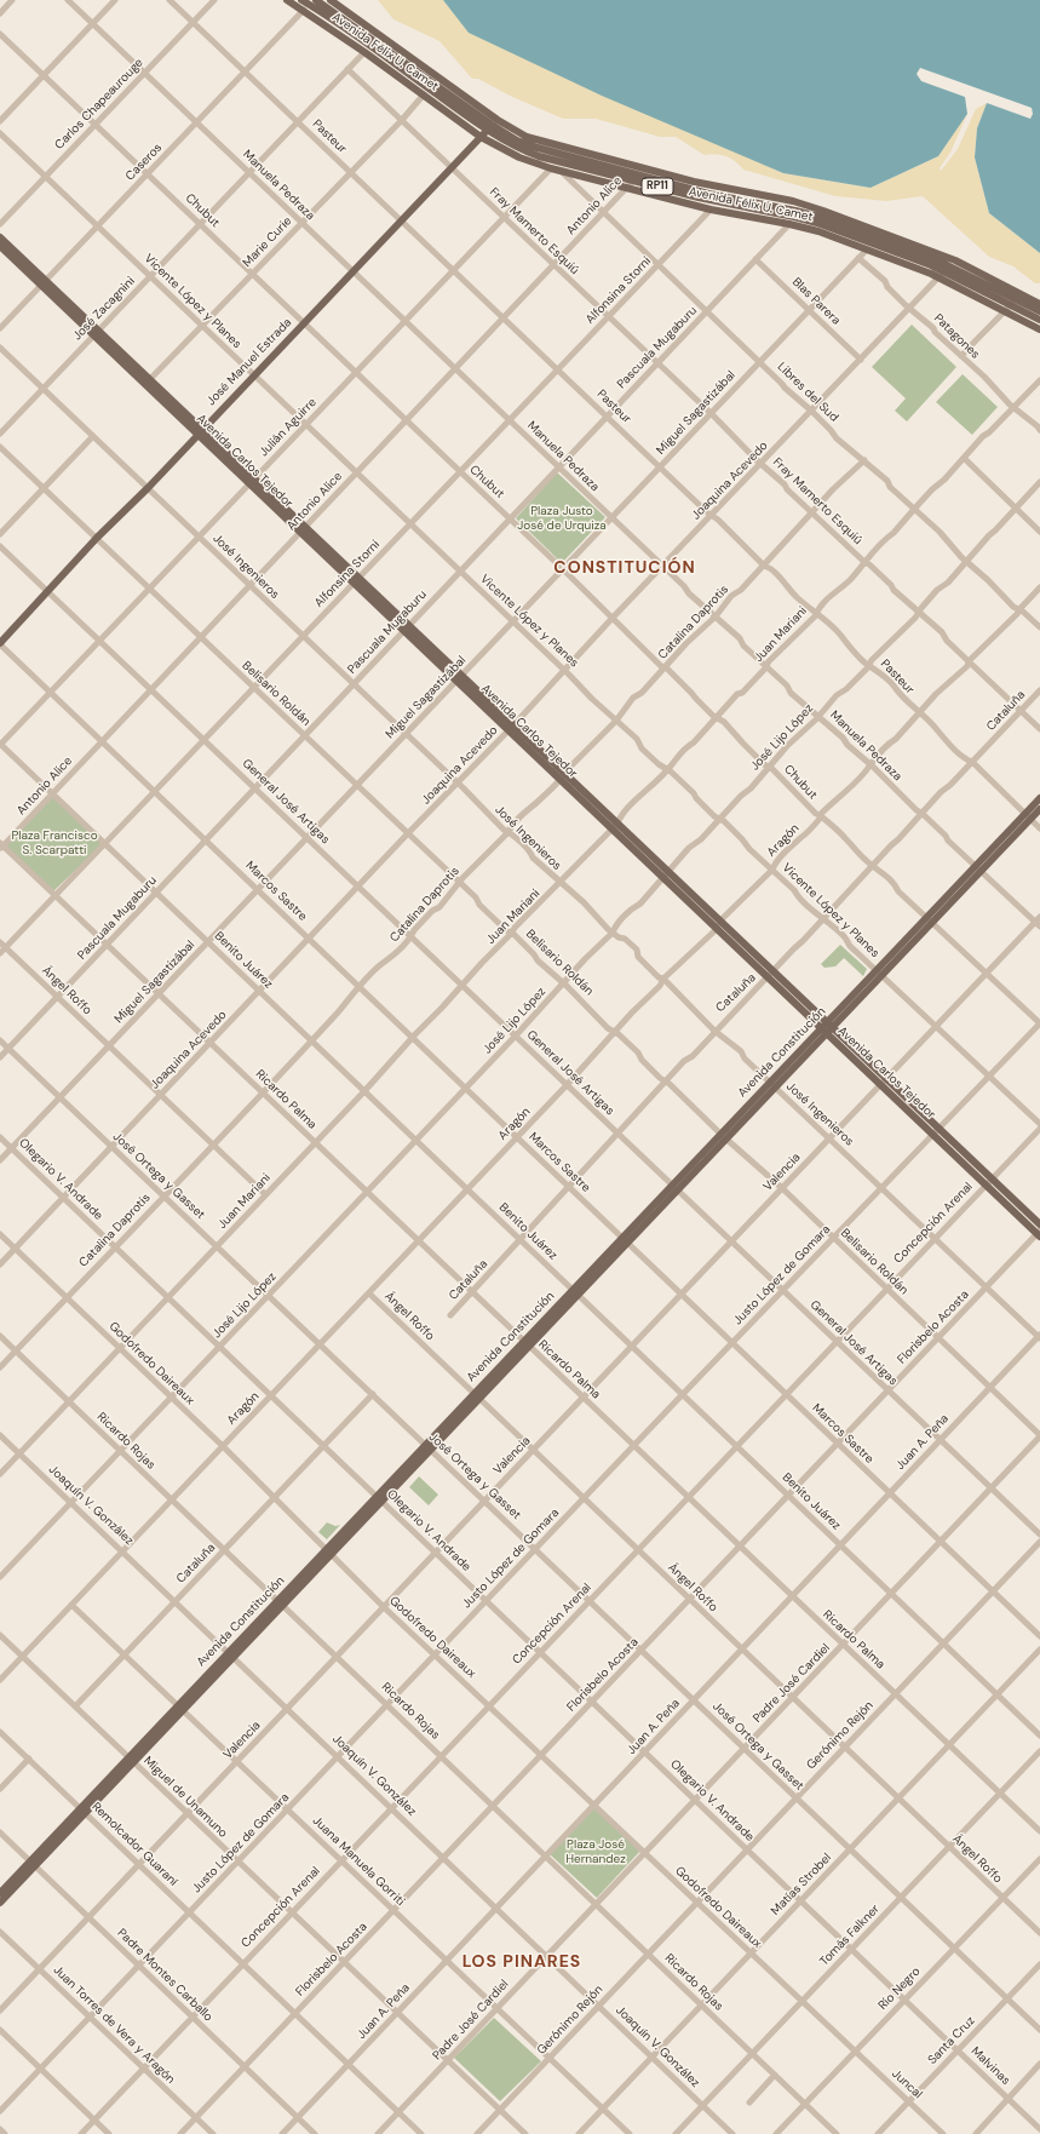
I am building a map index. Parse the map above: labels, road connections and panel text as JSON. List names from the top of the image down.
{
  "streets": {
    "main road": [
      "Avenida Félix U. Camet",
      "RP11",
      "José Manuel Estrada",
      "Avenida Carlos Tejedor",
      "Avenida Constitución"
    ],
    "street": [
      "Carlos Chapeaurouge",
      "Pasteur",
      "Caseros",
      "Manuela Pedraza",
      "Antonio Alice",
      "Chubut",
      "Fray Mamerto Esquiú",
      "Marie Curie",
      "Alfonsina Storni",
      "Vicente López y Planes",
      "Blas Parera",
      "José Zacagnini",
      "Patagones",
      "Pascuala Mugaburu",
      "Libres del Sud",
      "Miguel Sagastizábal",
      "Julián Aguirre",
      "Joaquina Acevedo",
      "José Ingenieros",
      "Catalina Daprotis",
      "Juan Mariani",
      "Belisario Roldán",
      "Cataluña",
      "José Lijo López",
      "General José Artigas",
      "Aragón",
      "Marcos Sastre",
      "Benito Juárez",
      "Ángel Roffo",
      "Ricardo Palma",
      "Valencia",
      "José Ortega y Gasset",
      "Olegario V. Andrade",
      "Concepción Arenal",
      "Justo López de Gomara",
      "Florisbelo Acosta",
      "Godofredo Daireaux",
      "Ricardo Rojas",
      "Juan A. Peña",
      "Joaquín V. González",
      "Padre José Cardiel",
      "Gerónimo Rejón",
      "Miguel de Unamuno",
      "Remolcador Guaraní",
      "Juana Manuela Gorriti",
      "Matías Strobel",
      "Tomás Falkner",
      "Padre Montes Carballo",
      "Río Negro",
      "Juan Torres de Vera y Aragón",
      "Santa Cruz",
      "Malvinas",
      "Juncal"
    ]
  },
  "crossings": [
    ["Avenida Félix U. Camet", "Caseros"],
    ["Avenida Félix U. Camet", "Antonio Alice"],
    ["Avenida Félix U. Camet", "Marie Curie"],
    ["Avenida Félix U. Camet", "Alfonsina Storni"],
    ["Avenida Félix U. Camet", "José Zacagnini"],
    ["Avenida Félix U. Camet", "Pascuala Mugaburu"],
    ["Avenida Félix U. Camet", "José Manuel Estrada"],
    ["Avenida Félix U. Camet", "Libres del Sud"],
    ["Avenida Félix U. Camet", "Miguel Sagastizábal"],
    ["Avenida Félix U. Camet", "Julián Aguirre"],
    ["Avenida Félix U. Camet", "Joaquina Acevedo"],
    ["Carlos Chapeaurouge", "Pasteur"],
    ["Carlos Chapeaurouge", "Manuela Pedraza"],
    ["Carlos Chapeaurouge", "Chubut"],
    ["Carlos Chapeaurouge", "Vicente López y Planes"],
    ["Pasteur", "Caseros"],
    ["Pasteur", "Antonio Alice"],
    ["Pasteur", "Marie Curie"],
    ["Pasteur", "Alfonsina Storni"],
    ["Pasteur", "José Zacagnini"],
    ["Pasteur", "Pascuala Mugaburu"],
    ["Pasteur", "José Manuel Estrada"],
    ["Pasteur", "Miguel Sagastizábal"],
    ["Pasteur", "Julián Aguirre"],
    ["Pasteur", "Joaquina Acevedo"],
    ["Pasteur", "Catalina Daprotis"],
    ["Pasteur", "Juan Mariani"],
    ["Pasteur", "Cataluña"],
    ["Pasteur", "José Lijo López"],
    ["Pasteur", "Aragón"],
    ["Pasteur", "Avenida Constitución"],
    ["Caseros", "Manuela Pedraza"],
    ["Caseros", "Chubut"],
    ["Caseros", "Vicente López y Planes"],
    ["Caseros", "Avenida Carlos Tejedor"],
    ["Manuela Pedraza", "Antonio Alice"],
    ["Manuela Pedraza", "Marie Curie"],
    ["Manuela Pedraza", "Alfonsina Storni"],
    ["Manuela Pedraza", "José Zacagnini"],
    ["Manuela Pedraza", "Pascuala Mugaburu"],
    ["Manuela Pedraza", "José Manuel Estrada"],
    ["Manuela Pedraza", "Miguel Sagastizábal"],
    ["Manuela Pedraza", "Julián Aguirre"],
    ["Manuela Pedraza", "Joaquina Acevedo"],
    ["Manuela Pedraza", "Catalina Daprotis"],
    ["Manuela Pedraza", "Juan Mariani"],
    ["Manuela Pedraza", "Cataluña"],
    ["Manuela Pedraza", "José Lijo López"],
    ["Manuela Pedraza", "Aragón"],
    ["Manuela Pedraza", "Avenida Constitución"],
    ["Manuela Pedraza", "Valencia"],
    ["Antonio Alice", "Chubut"],
    ["Antonio Alice", "Fray Mamerto Esquiú"],
    ["Antonio Alice", "Vicente López y Planes"],
    ["Antonio Alice", "Libres del Sud"],
    ["Antonio Alice", "Avenida Carlos Tejedor"],
    ["Antonio Alice", "José Ingenieros"],
    ["Antonio Alice", "Belisario Roldán"],
    ["Antonio Alice", "General José Artigas"],
    ["Antonio Alice", "Marcos Sastre"],
    ["Antonio Alice", "Benito Juárez"],
    ["Antonio Alice", "Ricardo Palma"],
    ["Chubut", "Marie Curie"],
    ["Chubut", "Alfonsina Storni"],
    ["Chubut", "José Zacagnini"],
    ["Chubut", "Pascuala Mugaburu"],
    ["Chubut", "José Manuel Estrada"],
    ["Chubut", "Miguel Sagastizábal"],
    ["Chubut", "Julián Aguirre"],
    ["Chubut", "Joaquina Acevedo"],
    ["Chubut", "Catalina Daprotis"],
    ["Chubut", "Juan Mariani"],
    ["Chubut", "Cataluña"],
    ["Chubut", "José Lijo López"],
    ["Chubut", "Aragón"],
    ["Chubut", "Avenida Constitución"],
    ["Chubut", "Valencia"],
    ["Chubut", "Justo López de Gomara"],
    ["Fray Mamerto Esquiú", "Marie Curie"],
    ["Fray Mamerto Esquiú", "Alfonsina Storni"],
    ["Fray Mamerto Esquiú", "José Zacagnini"],
    ["Fray Mamerto Esquiú", "Pascuala Mugaburu"],
    ["Fray Mamerto Esquiú", "José Manuel Estrada"],
    ["Fray Mamerto Esquiú", "Miguel Sagastizábal"],
    ["Fray Mamerto Esquiú", "Julián Aguirre"],
    ["Fray Mamerto Esquiú", "Joaquina Acevedo"],
    ["Fray Mamerto Esquiú", "Catalina Daprotis"],
    ["Fray Mamerto Esquiú", "Juan Mariani"],
    ["Fray Mamerto Esquiú", "Cataluña"],
    ["Fray Mamerto Esquiú", "José Lijo López"],
    ["Fray Mamerto Esquiú", "Aragón"],
    ["Marie Curie", "Vicente López y Planes"],
    ["Marie Curie", "Avenida Carlos Tejedor"],
    ["Alfonsina Storni", "Vicente López y Planes"],
    ["Alfonsina Storni", "Libres del Sud"],
    ["Alfonsina Storni", "Avenida Carlos Tejedor"],
    ["Alfonsina Storni", "José Ingenieros"],
    ["Alfonsina Storni", "Belisario Roldán"],
    ["Alfonsina Storni", "General José Artigas"],
    ["Alfonsina Storni", "Marcos Sastre"],
    ["Alfonsina Storni", "Benito Juárez"],
    ["Alfonsina Storni", "Ángel Roffo"],
    ["Alfonsina Storni", "Ricardo Palma"],
    ["Vicente López y Planes", "José Zacagnini"],
    ["Vicente López y Planes", "Pascuala Mugaburu"],
    ["Vicente López y Planes", "José Manuel Estrada"],
    ["Vicente López y Planes", "Miguel Sagastizábal"],
    ["Vicente López y Planes", "Julián Aguirre"],
    ["Vicente López y Planes", "Joaquina Acevedo"],
    ["Vicente López y Planes", "Catalina Daprotis"],
    ["Vicente López y Planes", "Juan Mariani"],
    ["Vicente López y Planes", "Cataluña"],
    ["Vicente López y Planes", "José Lijo López"],
    ["Vicente López y Planes", "Aragón"],
    ["Vicente López y Planes", "Avenida Constitución"],
    ["Vicente López y Planes", "Valencia"],
    ["Vicente López y Planes", "Justo López de Gomara"],
    ["Blas Parera", "Pascuala Mugaburu"],
    ["Blas Parera", "Miguel Sagastizábal"],
    ["Blas Parera", "Joaquina Acevedo"],
    ["José Zacagnini", "Avenida Carlos Tejedor"],
    ["José Zacagnini", "José Ingenieros"],
    ["Patagones", "Miguel Sagastizábal"],
    ["Patagones", "Joaquina Acevedo"],
    ["Patagones", "Juan Mariani"],
    ["Pascuala Mugaburu", "Libres del Sud"],
    ["Pascuala Mugaburu", "Avenida Carlos Tejedor"],
    ["Pascuala Mugaburu", "José Ingenieros"],
    ["Pascuala Mugaburu", "Belisario Roldán"],
    ["Pascuala Mugaburu", "General José Artigas"],
    ["Pascuala Mugaburu", "Marcos Sastre"],
    ["Pascuala Mugaburu", "Benito Juárez"],
    ["Pascuala Mugaburu", "Ángel Roffo"],
    ["Pascuala Mugaburu", "Ricardo Palma"],
    ["Pascuala Mugaburu", "José Ortega y Gasset"],
    ["José Manuel Estrada", "Avenida Carlos Tejedor"],
    ["José Manuel Estrada", "José Ingenieros"],
    ["José Manuel Estrada", "Belisario Roldán"],
    ["José Manuel Estrada", "General José Artigas"],
    ["José Manuel Estrada", "Marcos Sastre"],
    ["Libres del Sud", "Miguel Sagastizábal"],
    ["Libres del Sud", "Joaquina Acevedo"],
    ["Libres del Sud", "Catalina Daprotis"],
    ["Libres del Sud", "Juan Mariani"],
    ["Libres del Sud", "José Lijo López"],
    ["Libres del Sud", "Aragón"],
    ["Miguel Sagastizábal", "Avenida Carlos Tejedor"],
    ["Miguel Sagastizábal", "José Ingenieros"],
    ["Miguel Sagastizábal", "Belisario Roldán"],
    ["Miguel Sagastizábal", "General José Artigas"],
    ["Miguel Sagastizábal", "Marcos Sastre"],
    ["Miguel Sagastizábal", "Benito Juárez"],
    ["Miguel Sagastizábal", "Ángel Roffo"],
    ["Miguel Sagastizábal", "Ricardo Palma"],
    ["Miguel Sagastizábal", "José Ortega y Gasset"],
    ["Miguel Sagastizábal", "Olegario V. Andrade"],
    ["Julián Aguirre", "Avenida Carlos Tejedor"],
    ["Julián Aguirre", "José Ingenieros"],
    ["Julián Aguirre", "Belisario Roldán"],
    ["Julián Aguirre", "General José Artigas"],
    ["Julián Aguirre", "Marcos Sastre"],
    ["Julián Aguirre", "Benito Juárez"],
    ["Avenida Carlos Tejedor", "Joaquina Acevedo"],
    ["Avenida Carlos Tejedor", "Catalina Daprotis"],
    ["Avenida Carlos Tejedor", "Juan Mariani"],
    ["Avenida Carlos Tejedor", "Cataluña"],
    ["Avenida Carlos Tejedor", "José Lijo López"],
    ["Avenida Carlos Tejedor", "Aragón"],
    ["Avenida Carlos Tejedor", "Avenida Constitución"],
    ["Avenida Carlos Tejedor", "Valencia"],
    ["Avenida Carlos Tejedor", "Concepción Arenal"],
    ["Avenida Carlos Tejedor", "Justo López de Gomara"],
    ["Avenida Carlos Tejedor", "Florisbelo Acosta"],
    ["Joaquina Acevedo", "José Ingenieros"],
    ["Joaquina Acevedo", "Belisario Roldán"],
    ["Joaquina Acevedo", "General José Artigas"],
    ["Joaquina Acevedo", "Marcos Sastre"],
    ["Joaquina Acevedo", "Benito Juárez"],
    ["Joaquina Acevedo", "Ángel Roffo"],
    ["Joaquina Acevedo", "Ricardo Palma"],
    ["Joaquina Acevedo", "José Ortega y Gasset"],
    ["Joaquina Acevedo", "Olegario V. Andrade"],
    ["Joaquina Acevedo", "Godofredo Daireaux"],
    ["José Ingenieros", "Catalina Daprotis"],
    ["José Ingenieros", "Juan Mariani"],
    ["José Ingenieros", "Cataluña"],
    ["José Ingenieros", "José Lijo López"],
    ["José Ingenieros", "Aragón"],
    ["José Ingenieros", "Avenida Constitución"],
    ["José Ingenieros", "Valencia"],
    ["José Ingenieros", "Concepción Arenal"],
    ["José Ingenieros", "Justo López de Gomara"],
    ["José Ingenieros", "Florisbelo Acosta"],
    ["José Ingenieros", "Juan A. Peña"],
    ["Catalina Daprotis", "Belisario Roldán"],
    ["Catalina Daprotis", "General José Artigas"],
    ["Catalina Daprotis", "Marcos Sastre"],
    ["Catalina Daprotis", "Benito Juárez"],
    ["Catalina Daprotis", "Ángel Roffo"],
    ["Catalina Daprotis", "Ricardo Palma"],
    ["Catalina Daprotis", "José Ortega y Gasset"],
    ["Catalina Daprotis", "Olegario V. Andrade"],
    ["Catalina Daprotis", "Godofredo Daireaux"],
    ["Catalina Daprotis", "Ricardo Rojas"],
    ["Juan Mariani", "Belisario Roldán"],
    ["Juan Mariani", "General José Artigas"],
    ["Juan Mariani", "Marcos Sastre"],
    ["Juan Mariani", "Benito Juárez"],
    ["Juan Mariani", "Ángel Roffo"],
    ["Juan Mariani", "Ricardo Palma"],
    ["Juan Mariani", "José Ortega y Gasset"],
    ["Juan Mariani", "Olegario V. Andrade"],
    ["Juan Mariani", "Godofredo Daireaux"],
    ["Juan Mariani", "Ricardo Rojas"],
    ["Juan Mariani", "Joaquín V. González"],
    ["Belisario Roldán", "Cataluña"],
    ["Belisario Roldán", "José Lijo López"],
    ["Belisario Roldán", "Aragón"],
    ["Belisario Roldán", "Avenida Constitución"],
    ["Belisario Roldán", "Valencia"],
    ["Belisario Roldán", "Concepción Arenal"],
    ["Belisario Roldán", "Justo López de Gomara"],
    ["Belisario Roldán", "Florisbelo Acosta"],
    ["Belisario Roldán", "Juan A. Peña"],
    ["Belisario Roldán", "Padre José Cardiel"],
    ["Cataluña", "General José Artigas"],
    ["Cataluña", "Marcos Sastre"],
    ["Cataluña", "Benito Juárez"],
    ["Cataluña", "Ricardo Palma"],
    ["Cataluña", "José Ortega y Gasset"],
    ["Cataluña", "Olegario V. Andrade"],
    ["Cataluña", "Godofredo Daireaux"],
    ["Cataluña", "Ricardo Rojas"],
    ["Cataluña", "Joaquín V. González"],
    ["Cataluña", "Miguel de Unamuno"],
    ["Cataluña", "Juana Manuela Gorriti"],
    ["José Lijo López", "General José Artigas"],
    ["José Lijo López", "Marcos Sastre"],
    ["José Lijo López", "Benito Juárez"],
    ["José Lijo López", "Ricardo Palma"],
    ["José Lijo López", "José Ortega y Gasset"],
    ["José Lijo López", "Olegario V. Andrade"],
    ["José Lijo López", "Godofredo Daireaux"],
    ["José Lijo López", "Ricardo Rojas"],
    ["José Lijo López", "Joaquín V. González"],
    ["General José Artigas", "Aragón"],
    ["General José Artigas", "Avenida Constitución"],
    ["General José Artigas", "Valencia"],
    ["General José Artigas", "Concepción Arenal"],
    ["General José Artigas", "Justo López de Gomara"],
    ["General José Artigas", "Florisbelo Acosta"],
    ["General José Artigas", "Juan A. Peña"],
    ["General José Artigas", "Padre José Cardiel"],
    ["Aragón", "Marcos Sastre"],
    ["Aragón", "Benito Juárez"],
    ["Aragón", "Ángel Roffo"],
    ["Aragón", "Ricardo Palma"],
    ["Aragón", "José Ortega y Gasset"],
    ["Aragón", "Olegario V. Andrade"],
    ["Aragón", "Godofredo Daireaux"],
    ["Aragón", "Ricardo Rojas"],
    ["Aragón", "Joaquín V. González"],
    ["Aragón", "Miguel de Unamuno"],
    ["Aragón", "Juana Manuela Gorriti"],
    ["Marcos Sastre", "Avenida Constitución"],
    ["Marcos Sastre", "Valencia"],
    ["Marcos Sastre", "Concepción Arenal"],
    ["Marcos Sastre", "Justo López de Gomara"],
    ["Marcos Sastre", "Florisbelo Acosta"],
    ["Marcos Sastre", "Juan A. Peña"],
    ["Marcos Sastre", "Padre José Cardiel"],
    ["Marcos Sastre", "Gerónimo Rejón"],
    ["Benito Juárez", "Avenida Constitución"],
    ["Benito Juárez", "Valencia"],
    ["Benito Juárez", "Concepción Arenal"],
    ["Benito Juárez", "Justo López de Gomara"],
    ["Benito Juárez", "Florisbelo Acosta"],
    ["Benito Juárez", "Juan A. Peña"],
    ["Benito Juárez", "Padre José Cardiel"],
    ["Benito Juárez", "Gerónimo Rejón"],
    ["Benito Juárez", "Matías Strobel"],
    ["Ángel Roffo", "Avenida Constitución"],
    ["Ángel Roffo", "Valencia"],
    ["Ángel Roffo", "Concepción Arenal"],
    ["Ángel Roffo", "Justo López de Gomara"],
    ["Ángel Roffo", "Florisbelo Acosta"],
    ["Ángel Roffo", "Juan A. Peña"],
    ["Ángel Roffo", "Padre José Cardiel"],
    ["Ángel Roffo", "Gerónimo Rejón"],
    ["Ángel Roffo", "Matías Strobel"],
    ["Ángel Roffo", "Tomás Falkner"],
    ["Ángel Roffo", "Río Negro"],
    ["Avenida Constitución", "Ricardo Palma"],
    ["Avenida Constitución", "José Ortega y Gasset"],
    ["Avenida Constitución", "Olegario V. Andrade"],
    ["Avenida Constitución", "Godofredo Daireaux"],
    ["Avenida Constitución", "Ricardo Rojas"],
    ["Avenida Constitución", "Joaquín V. González"],
    ["Avenida Constitución", "Miguel de Unamuno"],
    ["Avenida Constitución", "Remolcador Guaraní"],
    ["Avenida Constitución", "Juana Manuela Gorriti"],
    ["Avenida Constitución", "Padre Montes Carballo"],
    ["Ricardo Palma", "Valencia"],
    ["Ricardo Palma", "Concepción Arenal"],
    ["Ricardo Palma", "Justo López de Gomara"],
    ["Ricardo Palma", "Florisbelo Acosta"],
    ["Ricardo Palma", "Juan A. Peña"],
    ["Ricardo Palma", "Padre José Cardiel"],
    ["Ricardo Palma", "Gerónimo Rejón"],
    ["Ricardo Palma", "Matías Strobel"],
    ["Ricardo Palma", "Tomás Falkner"],
    ["Valencia", "José Ortega y Gasset"],
    ["Valencia", "Olegario V. Andrade"],
    ["Valencia", "Godofredo Daireaux"],
    ["Valencia", "Ricardo Rojas"],
    ["Valencia", "Joaquín V. González"],
    ["Valencia", "Miguel de Unamuno"],
    ["Valencia", "Remolcador Guaraní"],
    ["Valencia", "Juana Manuela Gorriti"],
    ["Valencia", "Padre Montes Carballo"],
    ["Valencia", "Juan Torres de Vera y Aragón"],
    ["José Ortega y Gasset", "Concepción Arenal"],
    ["José Ortega y Gasset", "Justo López de Gomara"],
    ["José Ortega y Gasset", "Florisbelo Acosta"],
    ["José Ortega y Gasset", "Juan A. Peña"],
    ["José Ortega y Gasset", "Padre José Cardiel"],
    ["José Ortega y Gasset", "Gerónimo Rejón"],
    ["José Ortega y Gasset", "Matías Strobel"],
    ["José Ortega y Gasset", "Tomás Falkner"],
    ["José Ortega y Gasset", "Río Negro"],
    ["José Ortega y Gasset", "Santa Cruz"],
    ["Olegario V. Andrade", "Concepción Arenal"],
    ["Olegario V. Andrade", "Justo López de Gomara"],
    ["Olegario V. Andrade", "Florisbelo Acosta"],
    ["Olegario V. Andrade", "Juan A. Peña"],
    ["Olegario V. Andrade", "Padre José Cardiel"],
    ["Olegario V. Andrade", "Gerónimo Rejón"],
    ["Olegario V. Andrade", "Matías Strobel"],
    ["Olegario V. Andrade", "Tomás Falkner"],
    ["Olegario V. Andrade", "Río Negro"],
    ["Olegario V. Andrade", "Malvinas"],
    ["Concepción Arenal", "Godofredo Daireaux"],
    ["Concepción Arenal", "Ricardo Rojas"],
    ["Concepción Arenal", "Joaquín V. González"],
    ["Concepción Arenal", "Miguel de Unamuno"],
    ["Concepción Arenal", "Remolcador Guaraní"],
    ["Concepción Arenal", "Juana Manuela Gorriti"],
    ["Concepción Arenal", "Padre Montes Carballo"],
    ["Concepción Arenal", "Juan Torres de Vera y Aragón"],
    ["Justo López de Gomara", "Godofredo Daireaux"],
    ["Justo López de Gomara", "Ricardo Rojas"],
    ["Justo López de Gomara", "Joaquín V. González"],
    ["Justo López de Gomara", "Miguel de Unamuno"],
    ["Justo López de Gomara", "Remolcador Guaraní"],
    ["Justo López de Gomara", "Juana Manuela Gorriti"],
    ["Justo López de Gomara", "Padre Montes Carballo"],
    ["Justo López de Gomara", "Juan Torres de Vera y Aragón"],
    ["Florisbelo Acosta", "Godofredo Daireaux"],
    ["Florisbelo Acosta", "Ricardo Rojas"],
    ["Florisbelo Acosta", "Joaquín V. González"],
    ["Florisbelo Acosta", "Miguel de Unamuno"],
    ["Florisbelo Acosta", "Remolcador Guaraní"],
    ["Florisbelo Acosta", "Juana Manuela Gorriti"],
    ["Florisbelo Acosta", "Padre Montes Carballo"],
    ["Florisbelo Acosta", "Juan Torres de Vera y Aragón"],
    ["Godofredo Daireaux", "Juan A. Peña"],
    ["Godofredo Daireaux", "Padre José Cardiel"],
    ["Godofredo Daireaux", "Gerónimo Rejón"],
    ["Godofredo Daireaux", "Matías Strobel"],
    ["Godofredo Daireaux", "Tomás Falkner"],
    ["Godofredo Daireaux", "Río Negro"],
    ["Godofredo Daireaux", "Juncal"],
    ["Ricardo Rojas", "Juan A. Peña"],
    ["Ricardo Rojas", "Padre José Cardiel"],
    ["Ricardo Rojas", "Gerónimo Rejón"],
    ["Ricardo Rojas", "Matías Strobel"],
    ["Ricardo Rojas", "Tomás Falkner"],
    ["Ricardo Rojas", "Río Negro"],
    ["Juan A. Peña", "Joaquín V. González"],
    ["Juan A. Peña", "Miguel de Unamuno"],
    ["Juan A. Peña", "Remolcador Guaraní"],
    ["Juan A. Peña", "Juana Manuela Gorriti"],
    ["Juan A. Peña", "Padre Montes Carballo"],
    ["Joaquín V. González", "Padre José Cardiel"],
    ["Joaquín V. González", "Gerónimo Rejón"],
    ["Joaquín V. González", "Matías Strobel"],
    ["Joaquín V. González", "Tomás Falkner"],
    ["Padre José Cardiel", "Miguel de Unamuno"],
    ["Padre José Cardiel", "Remolcador Guaraní"],
    ["Padre José Cardiel", "Juana Manuela Gorriti"],
    ["Gerónimo Rejón", "Miguel de Unamuno"],
    ["Gerónimo Rejón", "Juana Manuela Gorriti"],
    ["Juana Manuela Gorriti", "Matías Strobel"],
    ["Río Negro", "Malvinas"],
    ["Río Negro", "Juncal"],
    ["Santa Cruz", "Malvinas"],
    ["Santa Cruz", "Juncal"]
  ],
  "districts": ["CONSTITUCIÓN", "LOS PINARES"],
  "parks": ["Plaza Justo José de Urquiza", "Plaza Francisco S. Scarpatti", "Plaza José Hernandez"]
}
